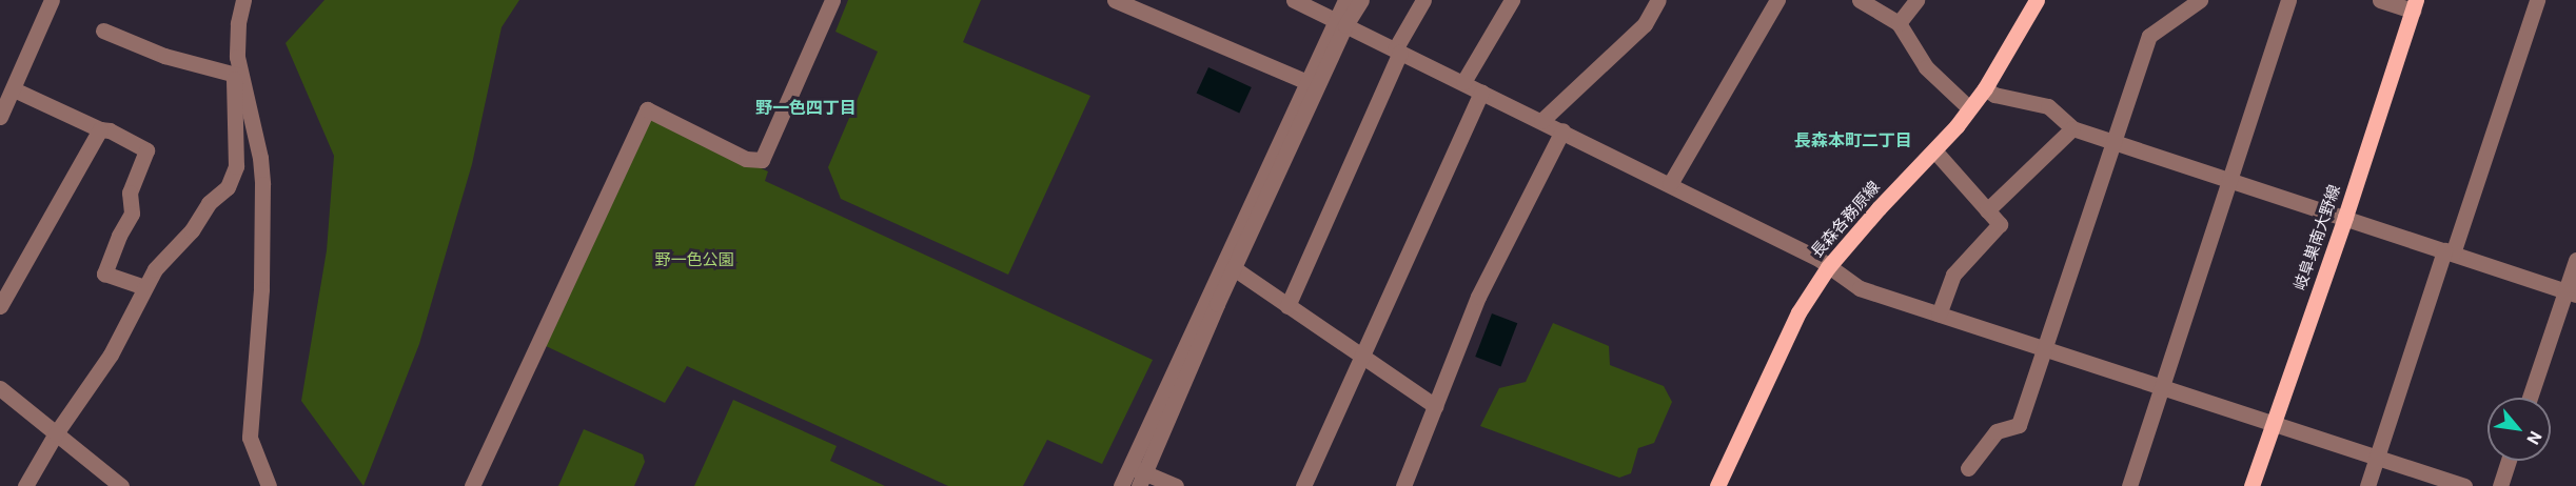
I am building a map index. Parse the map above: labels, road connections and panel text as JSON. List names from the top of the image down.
{
  "streets": {
    "main road": ["長森各務原線", "岐阜巣南大野線"]
  },
  "districts": ["野一色四丁目", "長森本町二丁目"],
  "parks": ["野一色公園"],
  "north": "bottom right"
}
